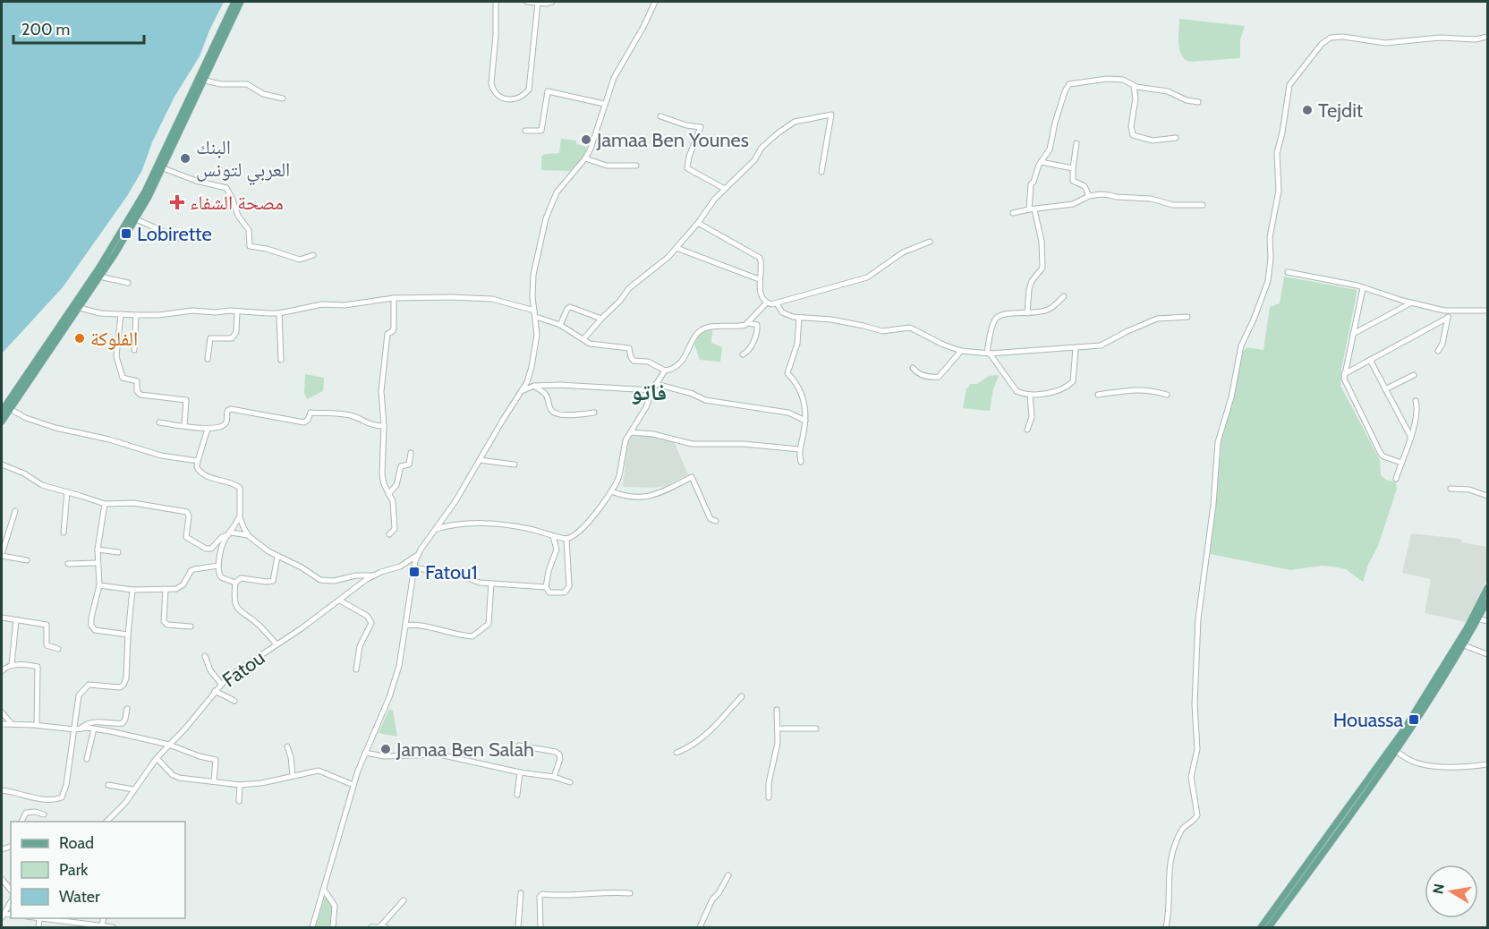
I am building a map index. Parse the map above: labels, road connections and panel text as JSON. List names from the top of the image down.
{
  "streets": {
    "street": ["Fatou"]
  },
  "districts": ["فاتو"],
  "places": {
    "other": [
      "Tejdit",
      "Jamaa Ben Younes",
      "البنك العربي لتونس",
      "الفلوكة",
      "Jamaa Ben Salah"
    ],
    "health": ["مصحة الشفاء"],
    "transit": ["Lobirette", "Fatou1", "Houassa"]
  },
  "legend": ["Road", "Park", "Water"],
  "scale_bar": "200 m",
  "north": "left"
}
